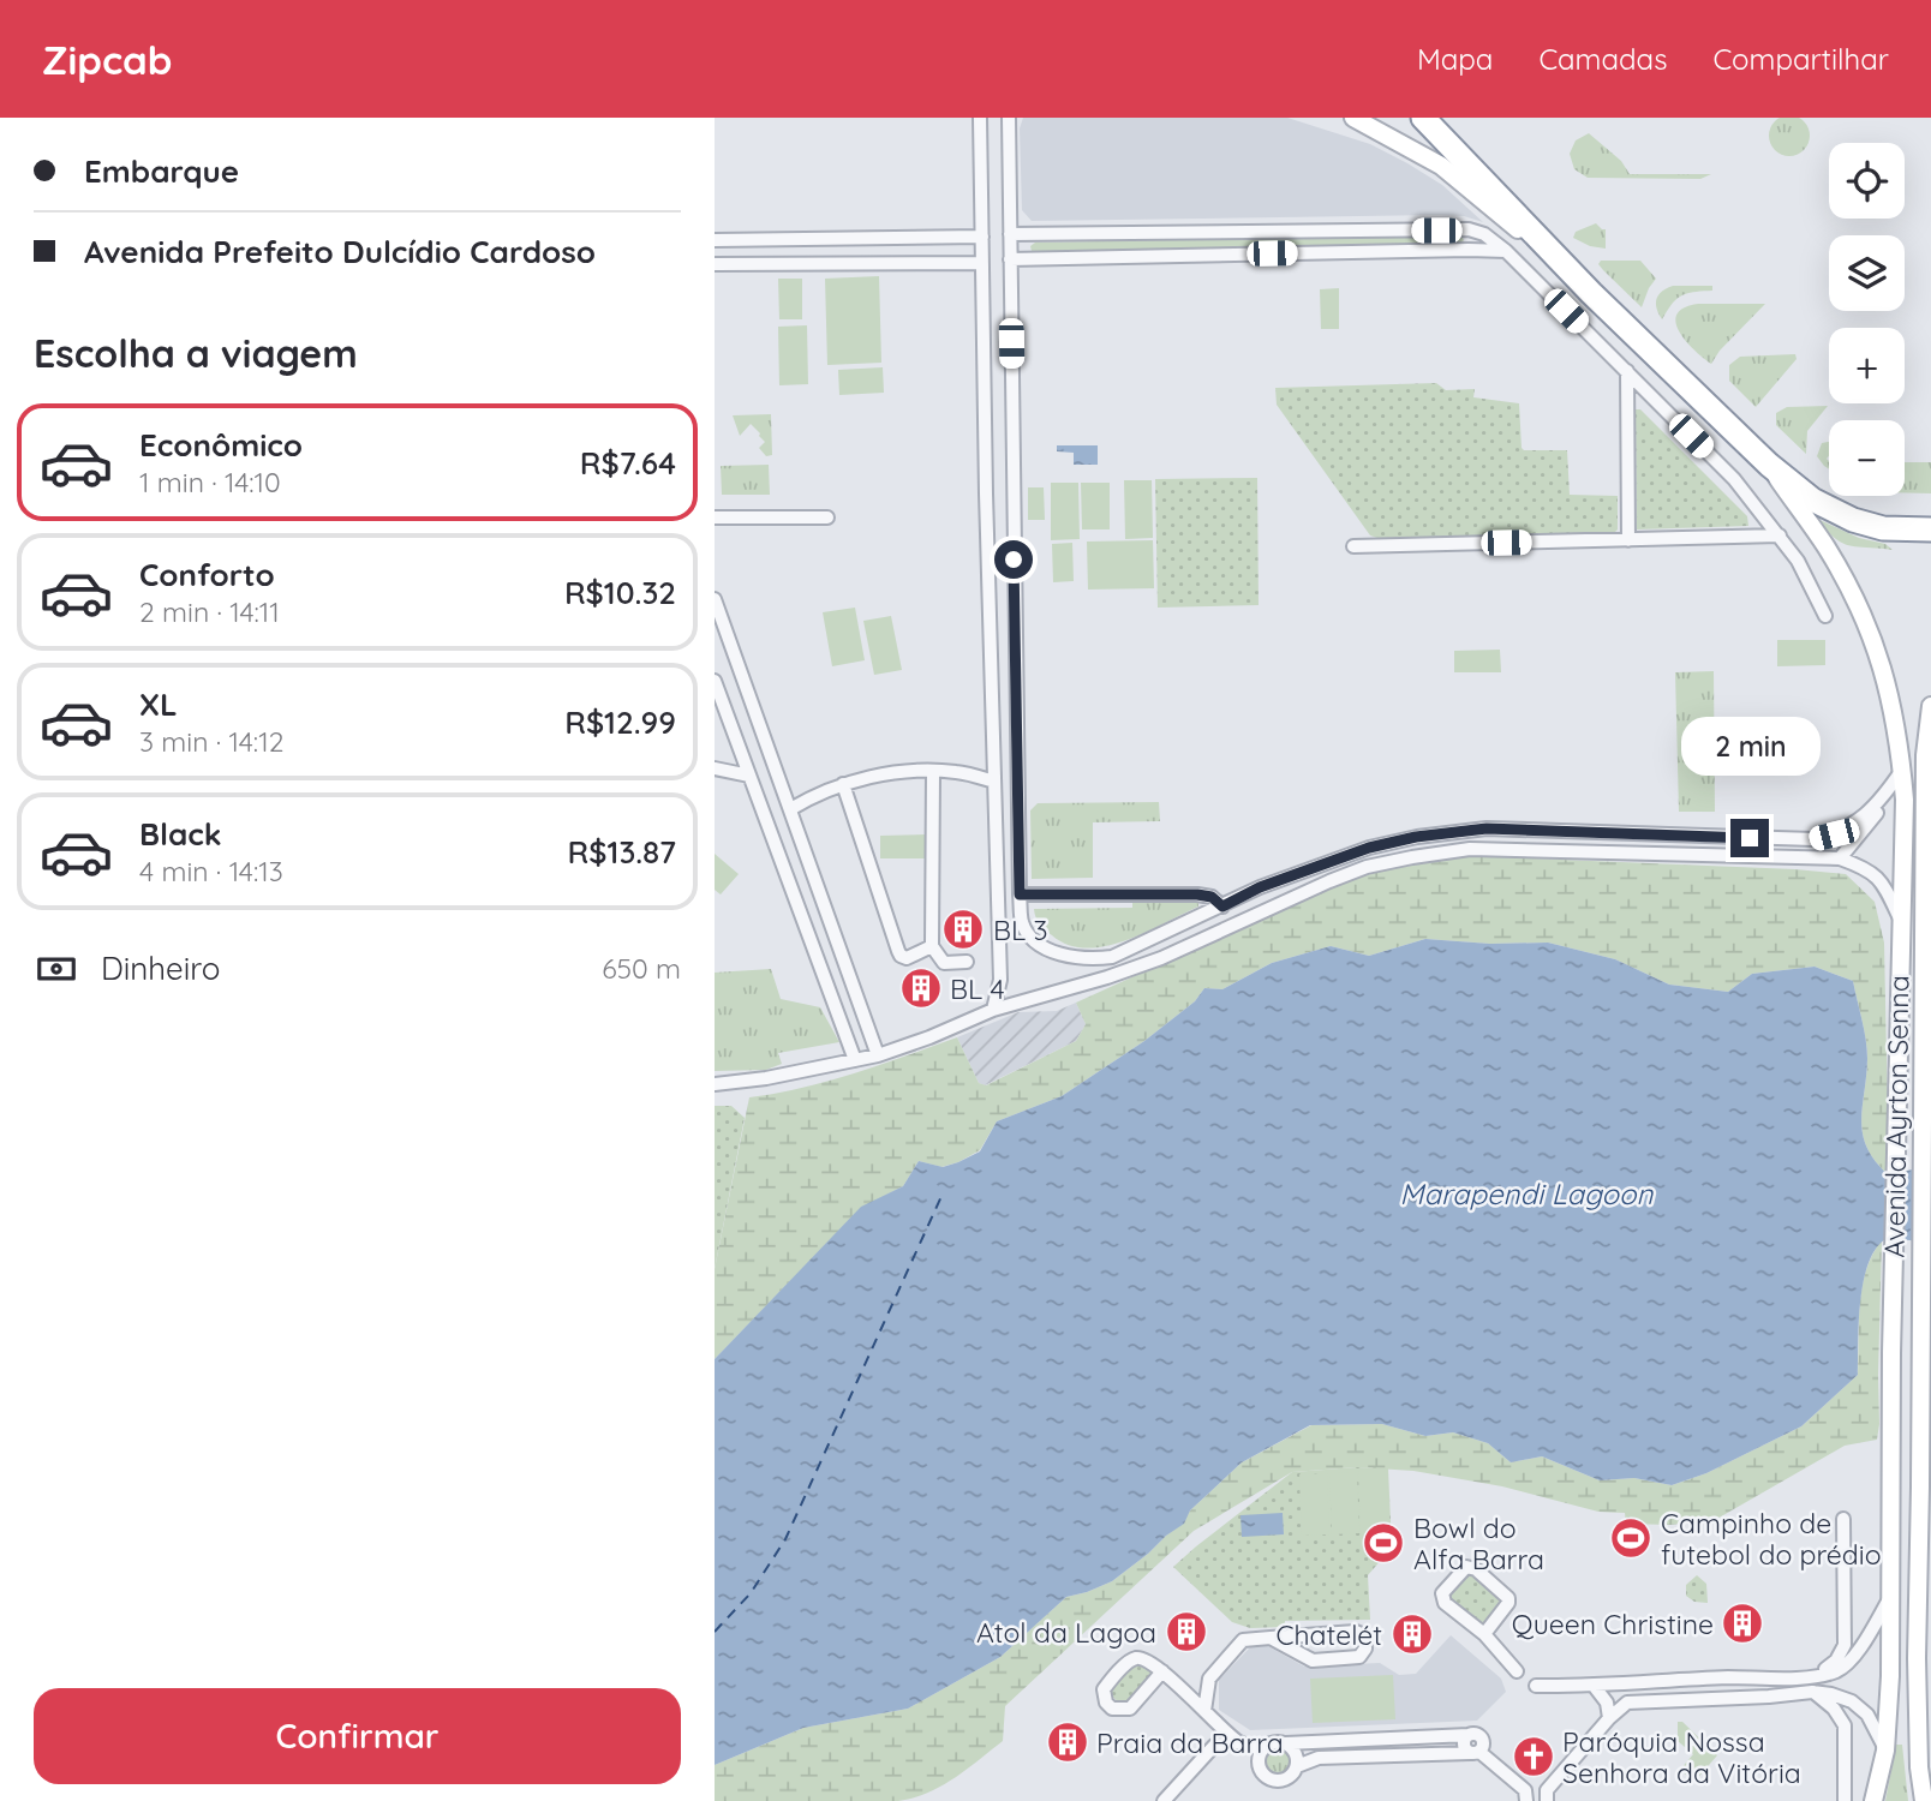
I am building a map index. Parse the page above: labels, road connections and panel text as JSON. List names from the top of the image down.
{
  "streets": {
    "highway": ["Avenida Ayrton Senna"]
  },
  "water": ["Marapendi Lagoon"],
  "places": {
    "building": [
      "BL 3",
      "BL 4",
      "Queen Christine",
      "Atol da Lagoa",
      "Chatelét",
      "Praia da Barra"
    ],
    "sports": ["Campinho de futebol do prédio", "Bowl do Alfa Barra"],
    "church": ["Paróquia Nossa Senhora da Vitória"]
  },
  "page": {
    "header": "Zipcab",
    "nav": ["Mapa", "Camadas", "Compartilhar"],
    "banner": ["Embarque", "Avenida Prefeito Dulcídio Cardoso"],
    "map_buttons": ["+", "−"],
    "heading": "Escolha a viagem",
    "list": [
      {
        "name": "Econômico",
        "note": "1 min · 14:10",
        "value": "R$7.64"
      },
      {
        "name": "Conforto",
        "note": "2 min · 14:11",
        "value": "R$10.32"
      },
      {
        "name": "XL",
        "note": "3 min · 14:12",
        "value": "R$12.99"
      },
      {
        "name": "Black",
        "note": "4 min · 14:13",
        "value": "R$13.87"
      }
    ],
    "bubble": "2 min",
    "pay": ["Dinheiro", "650 m"],
    "buttons": "Confirmar"
  }
}
